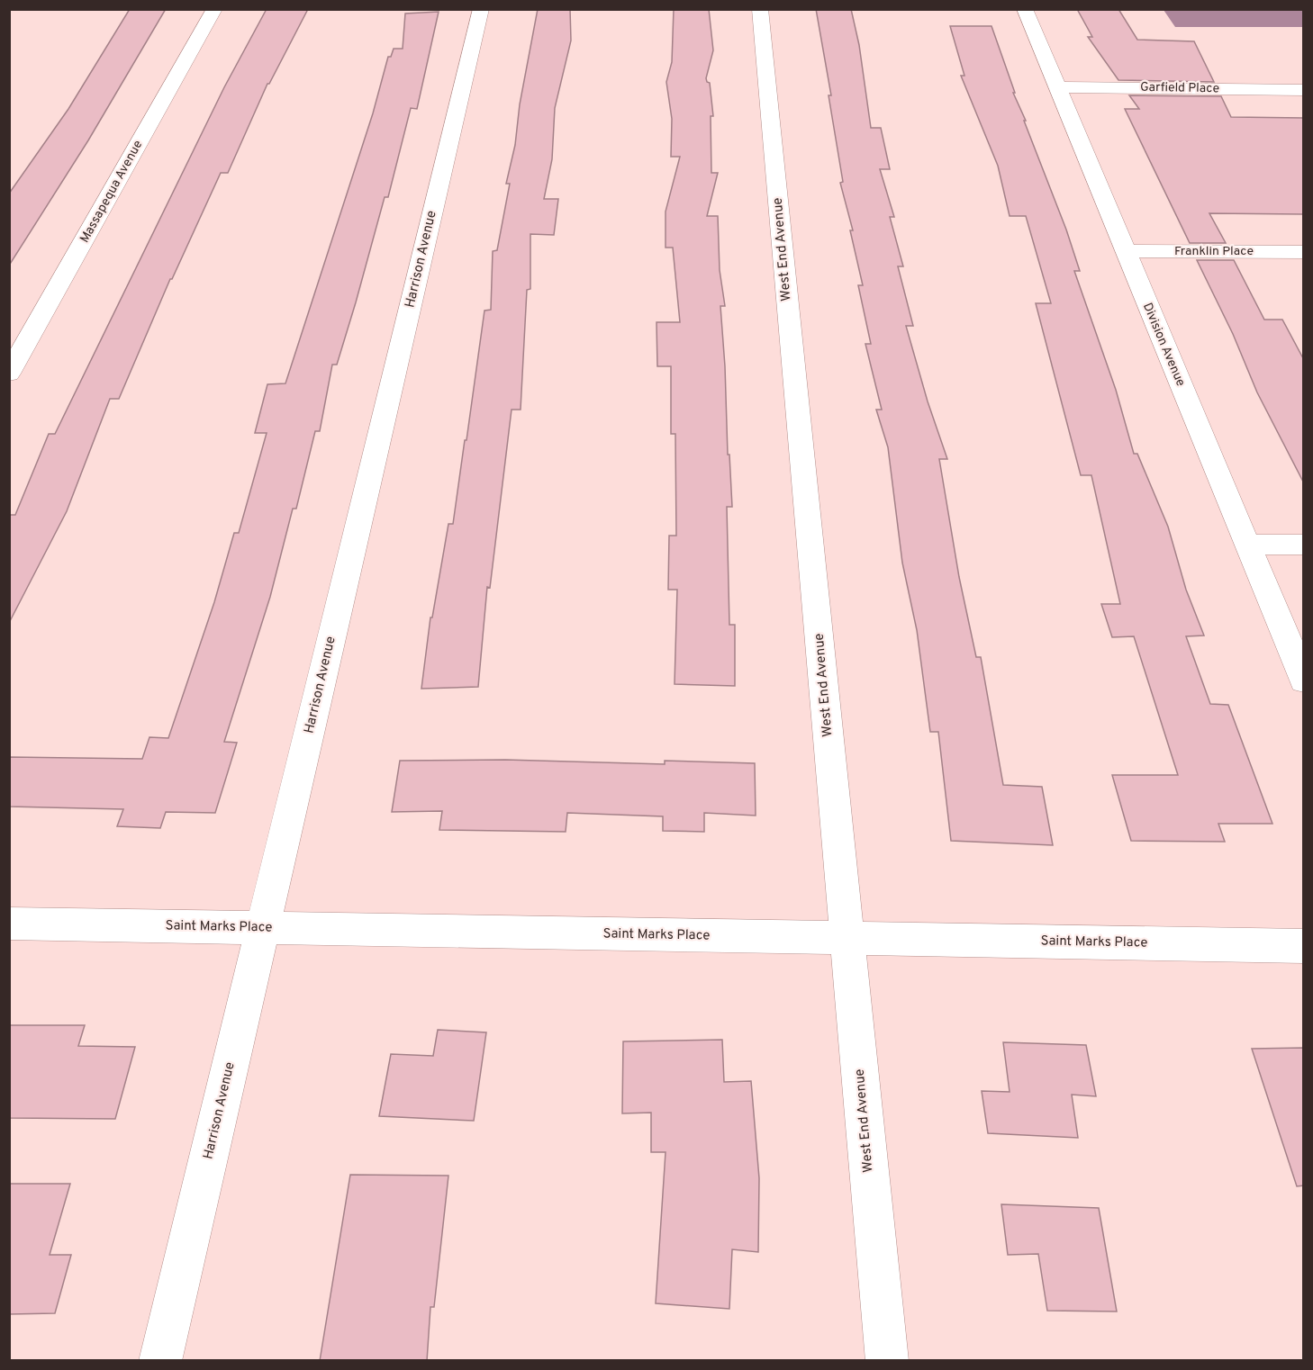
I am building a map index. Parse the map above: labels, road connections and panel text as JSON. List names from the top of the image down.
{
  "streets": {
    "street": [
      "Garfield Place",
      "Massapequa Avenue",
      "West End Avenue",
      "Franklin Place",
      "Harrison Avenue",
      "Division Avenue",
      "Saint Marks Place"
    ]
  },
  "crossings": [
    ["Garfield Place", "Division Avenue"],
    ["West End Avenue", "Saint Marks Place"],
    ["Franklin Place", "Division Avenue"],
    ["Harrison Avenue", "Saint Marks Place"]
  ]
}
